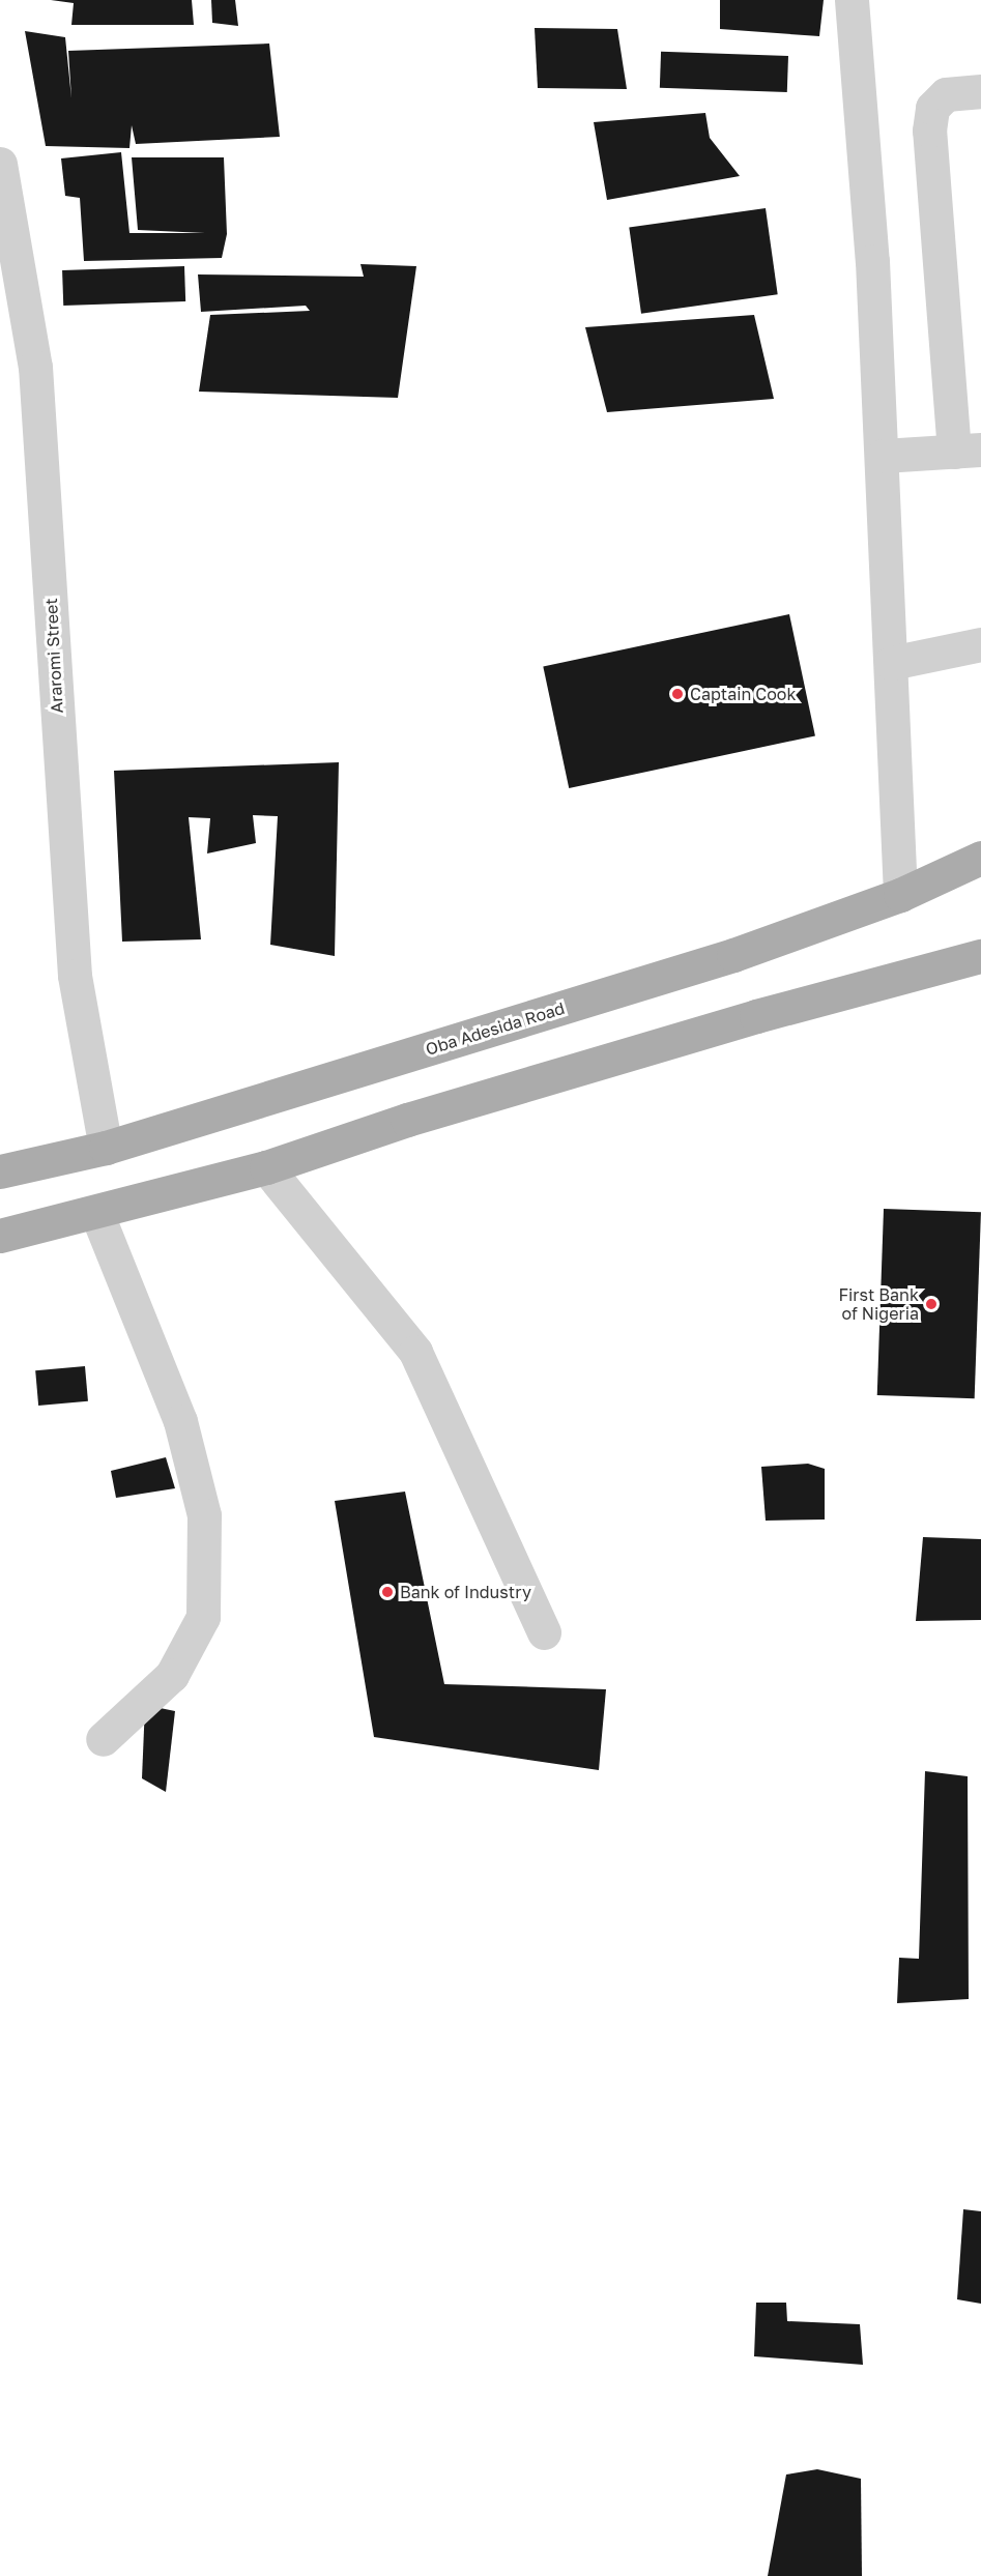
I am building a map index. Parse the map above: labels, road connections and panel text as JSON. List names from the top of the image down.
{
  "streets": {
    "main road": ["Oba Adesida Road"],
    "street": ["Araromi Street"]
  },
  "crossings": [
    ["Araromi Street", "Oba Adesida Road"]
  ],
  "places": ["Captain Cook", "First Bank of Nigeria", "Bank of Industry"]
}
